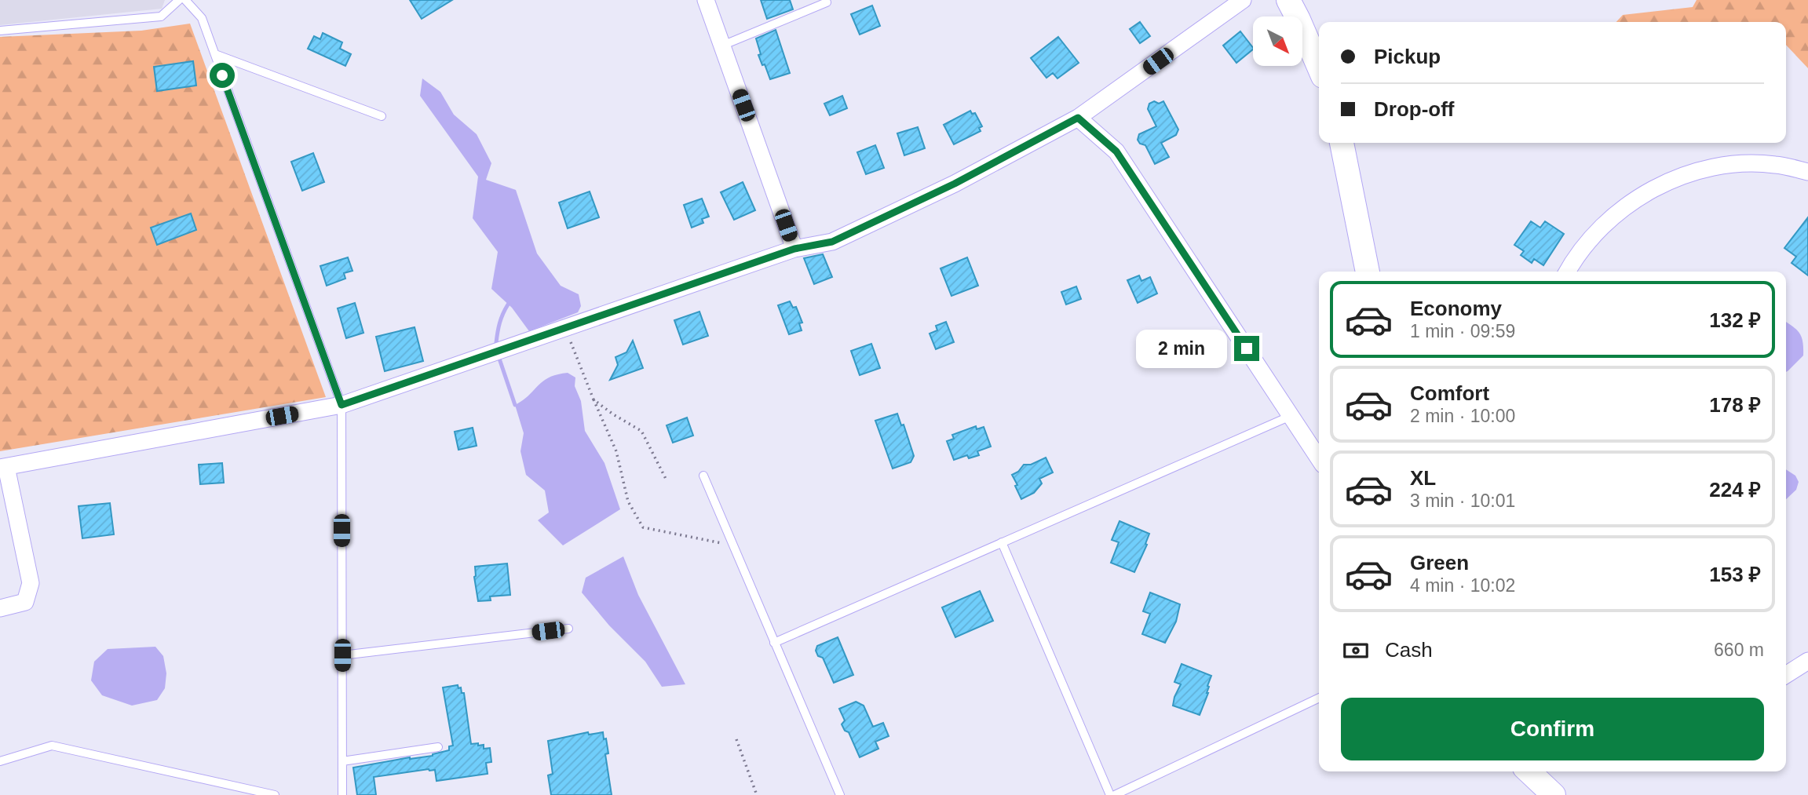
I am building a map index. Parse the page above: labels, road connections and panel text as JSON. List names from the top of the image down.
{
  "north": "bottom right",
  "page": {
    "banner": ["Pickup", "Drop-off"],
    "list": [
      {
        "name": "Economy",
        "note": "1 min · 09:59",
        "value": "132 ₽"
      },
      {
        "name": "Comfort",
        "note": "2 min · 10:00",
        "value": "178 ₽"
      },
      {
        "name": "XL",
        "note": "3 min · 10:01",
        "value": "224 ₽"
      },
      {
        "name": "Green",
        "note": "4 min · 10:02",
        "value": "153 ₽"
      }
    ],
    "bubble": "2 min",
    "pay": ["Cash", "660 m"],
    "buttons": "Confirm"
  }
}
